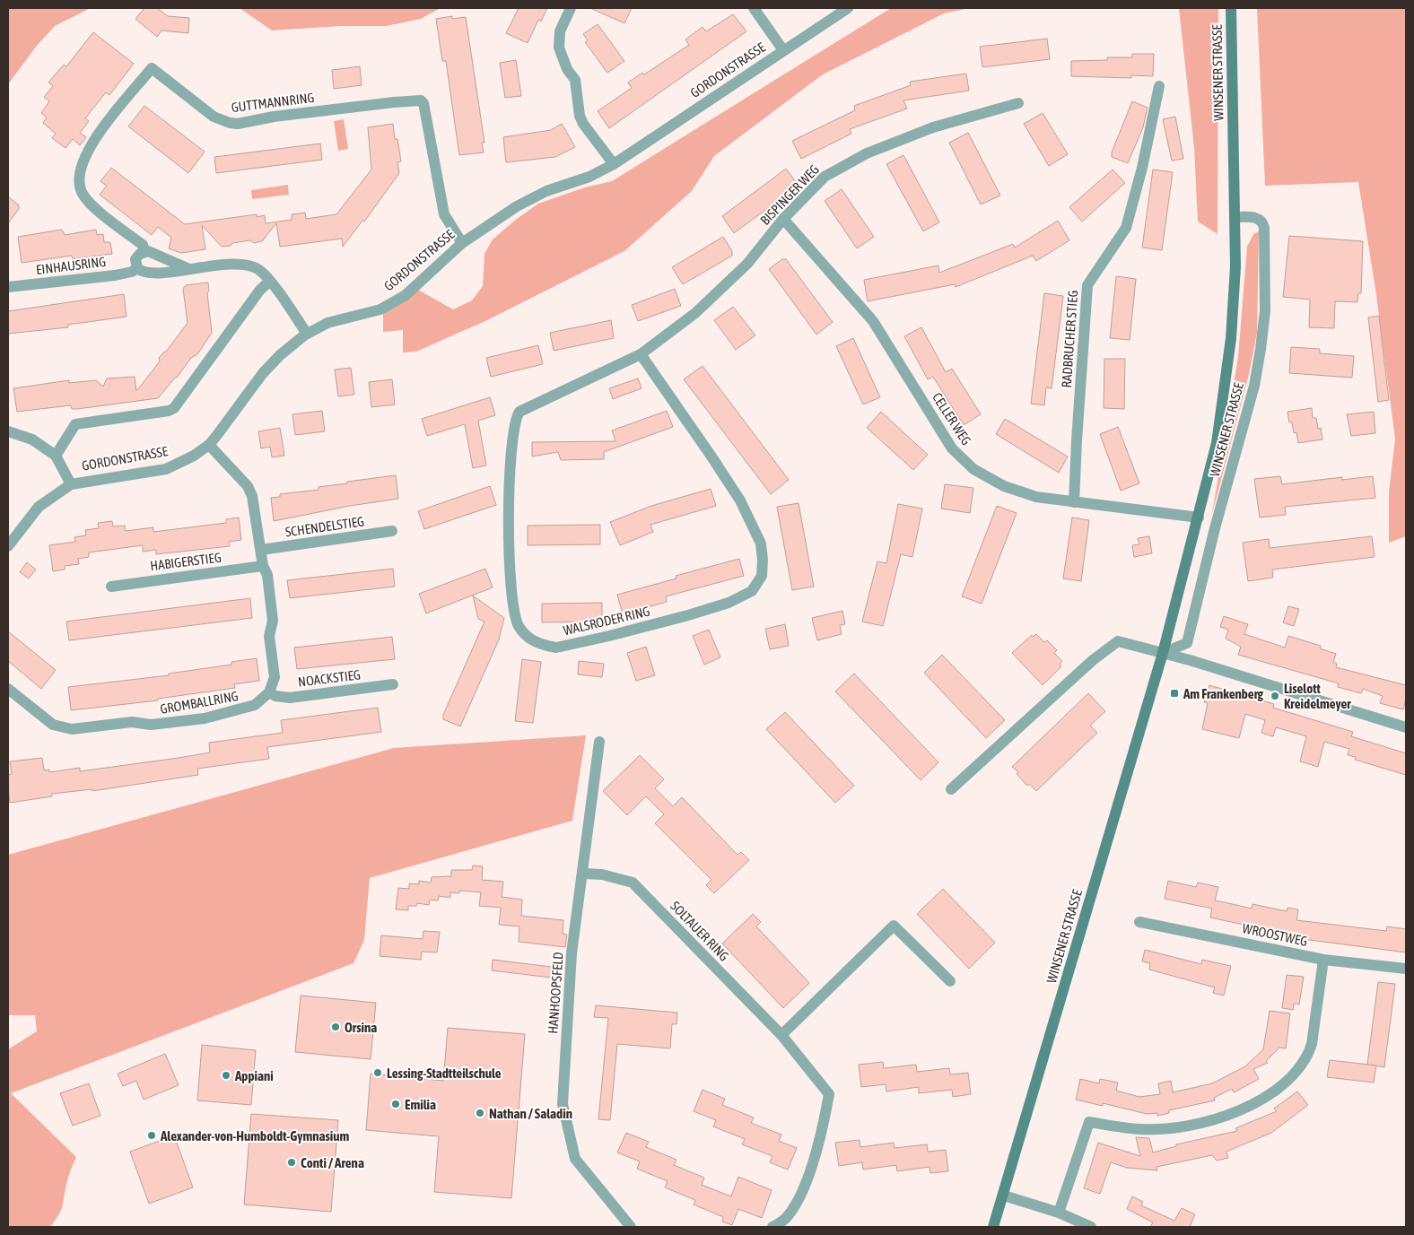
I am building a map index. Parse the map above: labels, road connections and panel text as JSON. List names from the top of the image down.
{
  "streets": {
    "main road": ["WINSENER STRASSE"],
    "street": [
      "GORDONSTRASSE",
      "GUTTMANNRING",
      "BISPINGER WEG",
      "EINHAUSRING",
      "RADBRUCHER STIEG",
      "CELLER WEG",
      "SCHENDELSTIEG",
      "HABIGERSTIEG",
      "WALSRODER RING",
      "NOACKSTIEG",
      "GROMBALLRING",
      "SOLTAUER RING",
      "WROOSTWEG",
      "HANHOOPSFELD"
    ]
  },
  "crossings": [
    ["GORDONSTRASSE", "GUTTMANNRING"],
    ["GORDONSTRASSE", "EINHAUSRING"],
    ["WINSENER STRASSE", "CELLER WEG"],
    ["BISPINGER WEG", "CELLER WEG"],
    ["BISPINGER WEG", "WALSRODER RING"],
    ["RADBRUCHER STIEG", "CELLER WEG"],
    ["NOACKSTIEG", "GROMBALLRING"],
    ["SOLTAUER RING", "HANHOOPSFELD"]
  ],
  "places": {
    "transit": ["Am Frankenberg"],
    "other": [
      "Liselott Kreidelmeyer",
      "Orsina",
      "Lessing-Stadtteilschule",
      "Appiani",
      "Emilia",
      "Nathan / Saladin",
      "Alexander-von-Humboldt-Gymnasium",
      "Conti / Arena"
    ]
  }
}
